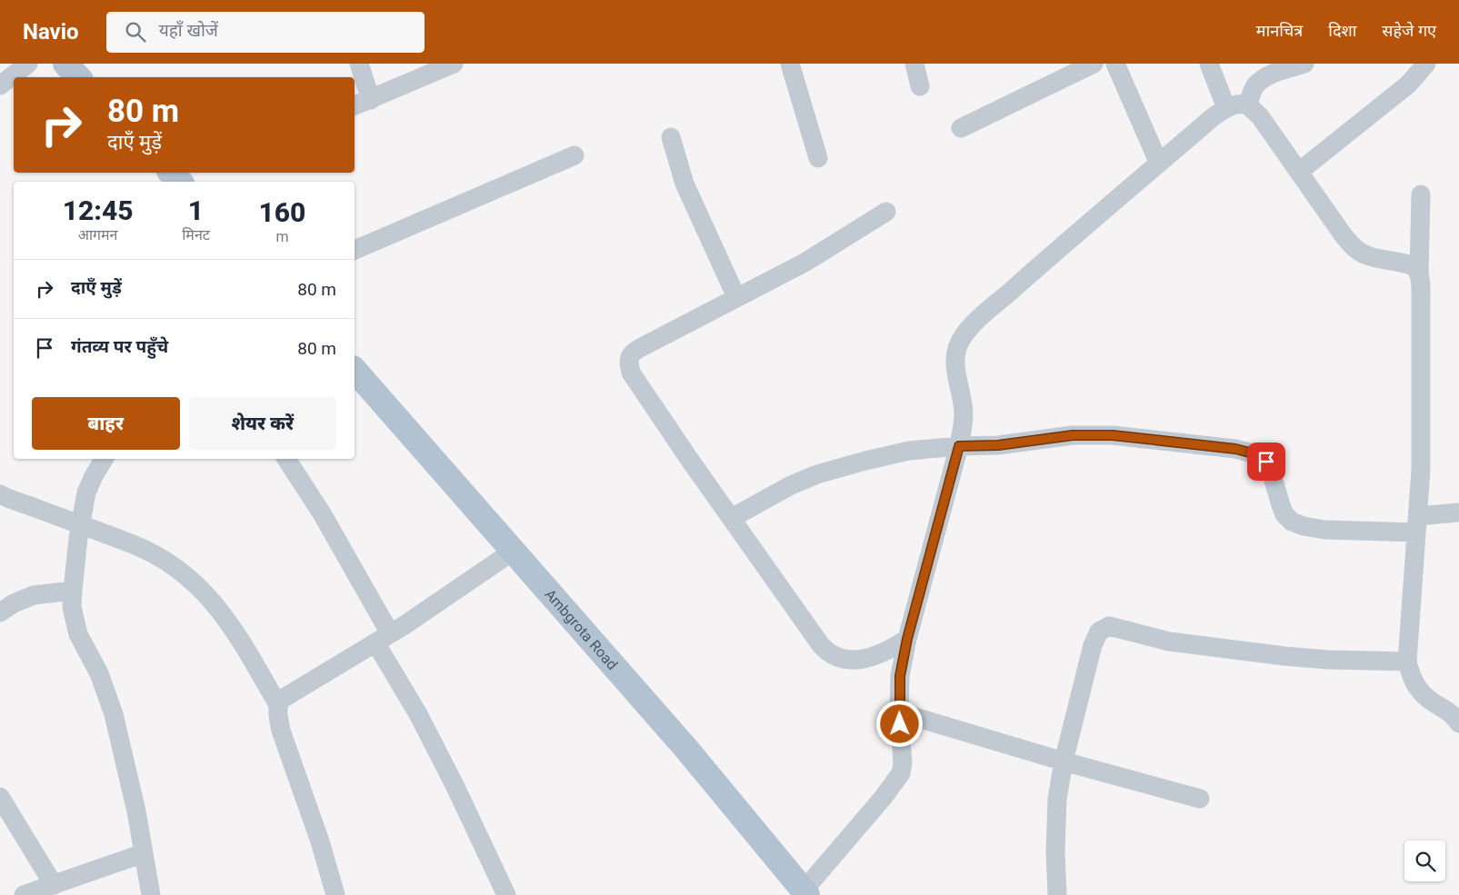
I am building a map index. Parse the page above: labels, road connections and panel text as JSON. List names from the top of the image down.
{
  "streets": {
    "main road": ["Ambgrota Road"]
  },
  "page": {
    "header": "Navio",
    "search": "यहाँ खोजें",
    "nav": ["मानचित्र", "दिशा", "सहेजे गए"],
    "turn": ["80 m", "दाएँ मुड़ें"],
    "eta": [
      "12:45",
      "आगमन",
      "1",
      "मिनट",
      "160",
      "m"
    ],
    "list": [
      {
        "name": "दाएँ मुड़ें",
        "value": "80 m"
      },
      {
        "name": "गंतव्य पर पहुँचे",
        "value": "80 m"
      }
    ],
    "buttons": ["बाहर", "शेयर करें"]
  }
}
